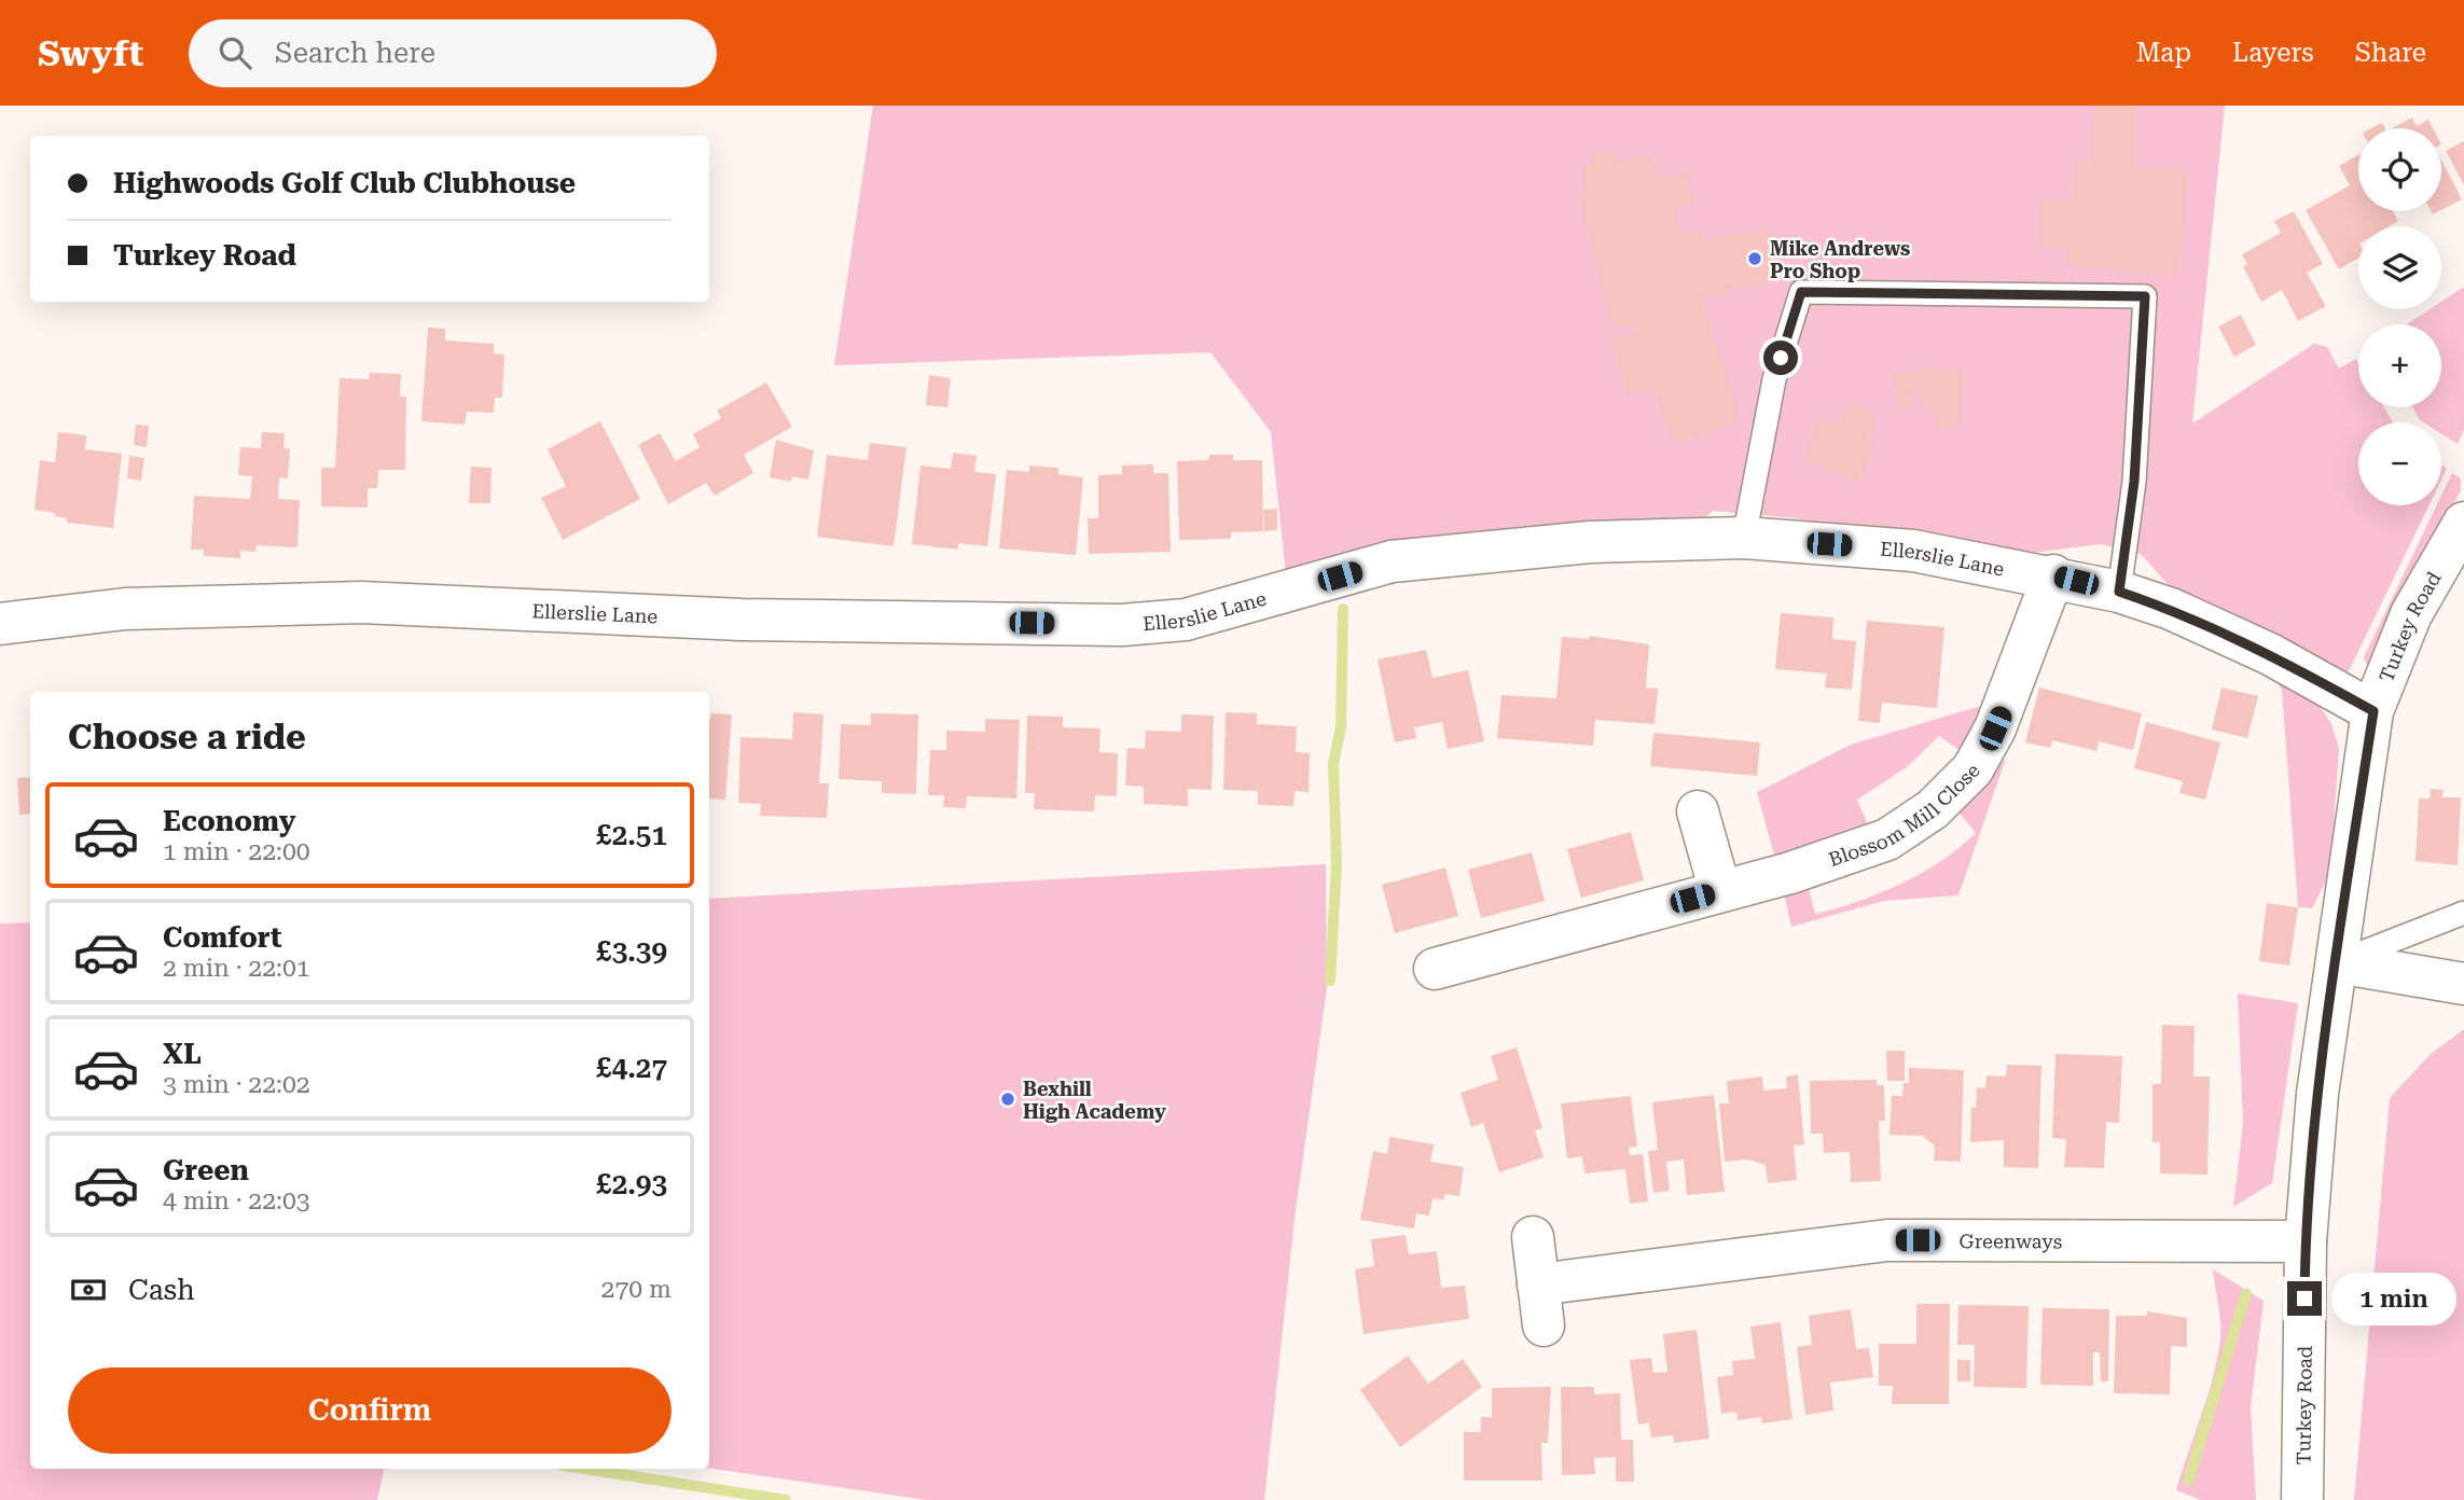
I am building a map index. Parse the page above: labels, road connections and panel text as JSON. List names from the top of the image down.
{
  "streets": {
    "street": [
      "Ellerslie Lane",
      "Turkey Road",
      "Blossom Mill Close",
      "Greenways"
    ]
  },
  "crossings": [
    ["Ellerslie Lane", "Turkey Road"],
    ["Ellerslie Lane", "Blossom Mill Close"],
    ["Turkey Road", "Greenways"]
  ],
  "places": ["Mike Andrews Pro Shop", "Bexhill High Academy"],
  "page": {
    "header": "Swyft",
    "search": "Search here",
    "nav": ["Map", "Layers", "Share"],
    "map_buttons": ["+", "−"],
    "banner": ["Highwoods Golf Club Clubhouse", "Turkey Road"],
    "heading": "Choose a ride",
    "list": [
      {
        "name": "Economy",
        "note": "1 min · 22:00",
        "value": "£2.51"
      },
      {
        "name": "Comfort",
        "note": "2 min · 22:01",
        "value": "£3.39"
      },
      {
        "name": "XL",
        "note": "3 min · 22:02",
        "value": "£4.27"
      },
      {
        "name": "Green",
        "note": "4 min · 22:03",
        "value": "£2.93"
      }
    ],
    "pay": ["Cash", "270 m"],
    "bubble": "1 min",
    "buttons": "Confirm"
  }
}
